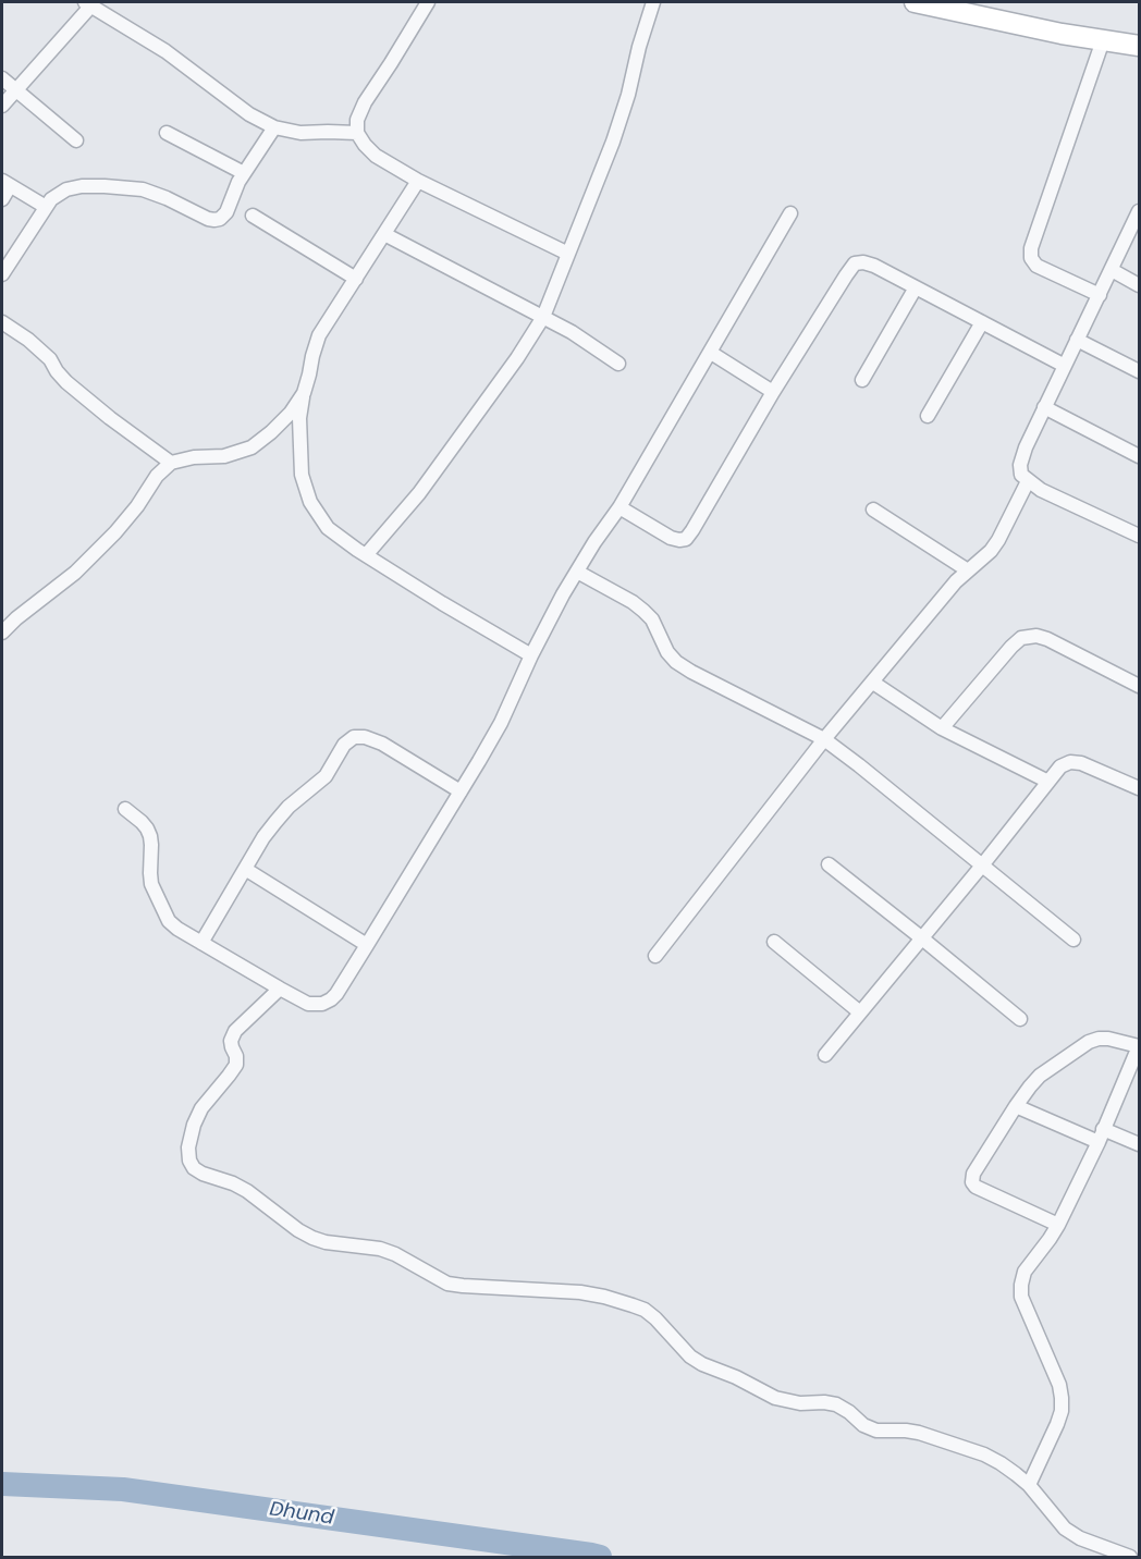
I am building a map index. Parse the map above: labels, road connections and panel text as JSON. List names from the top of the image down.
{
  "water": ["Dhund"]
}
